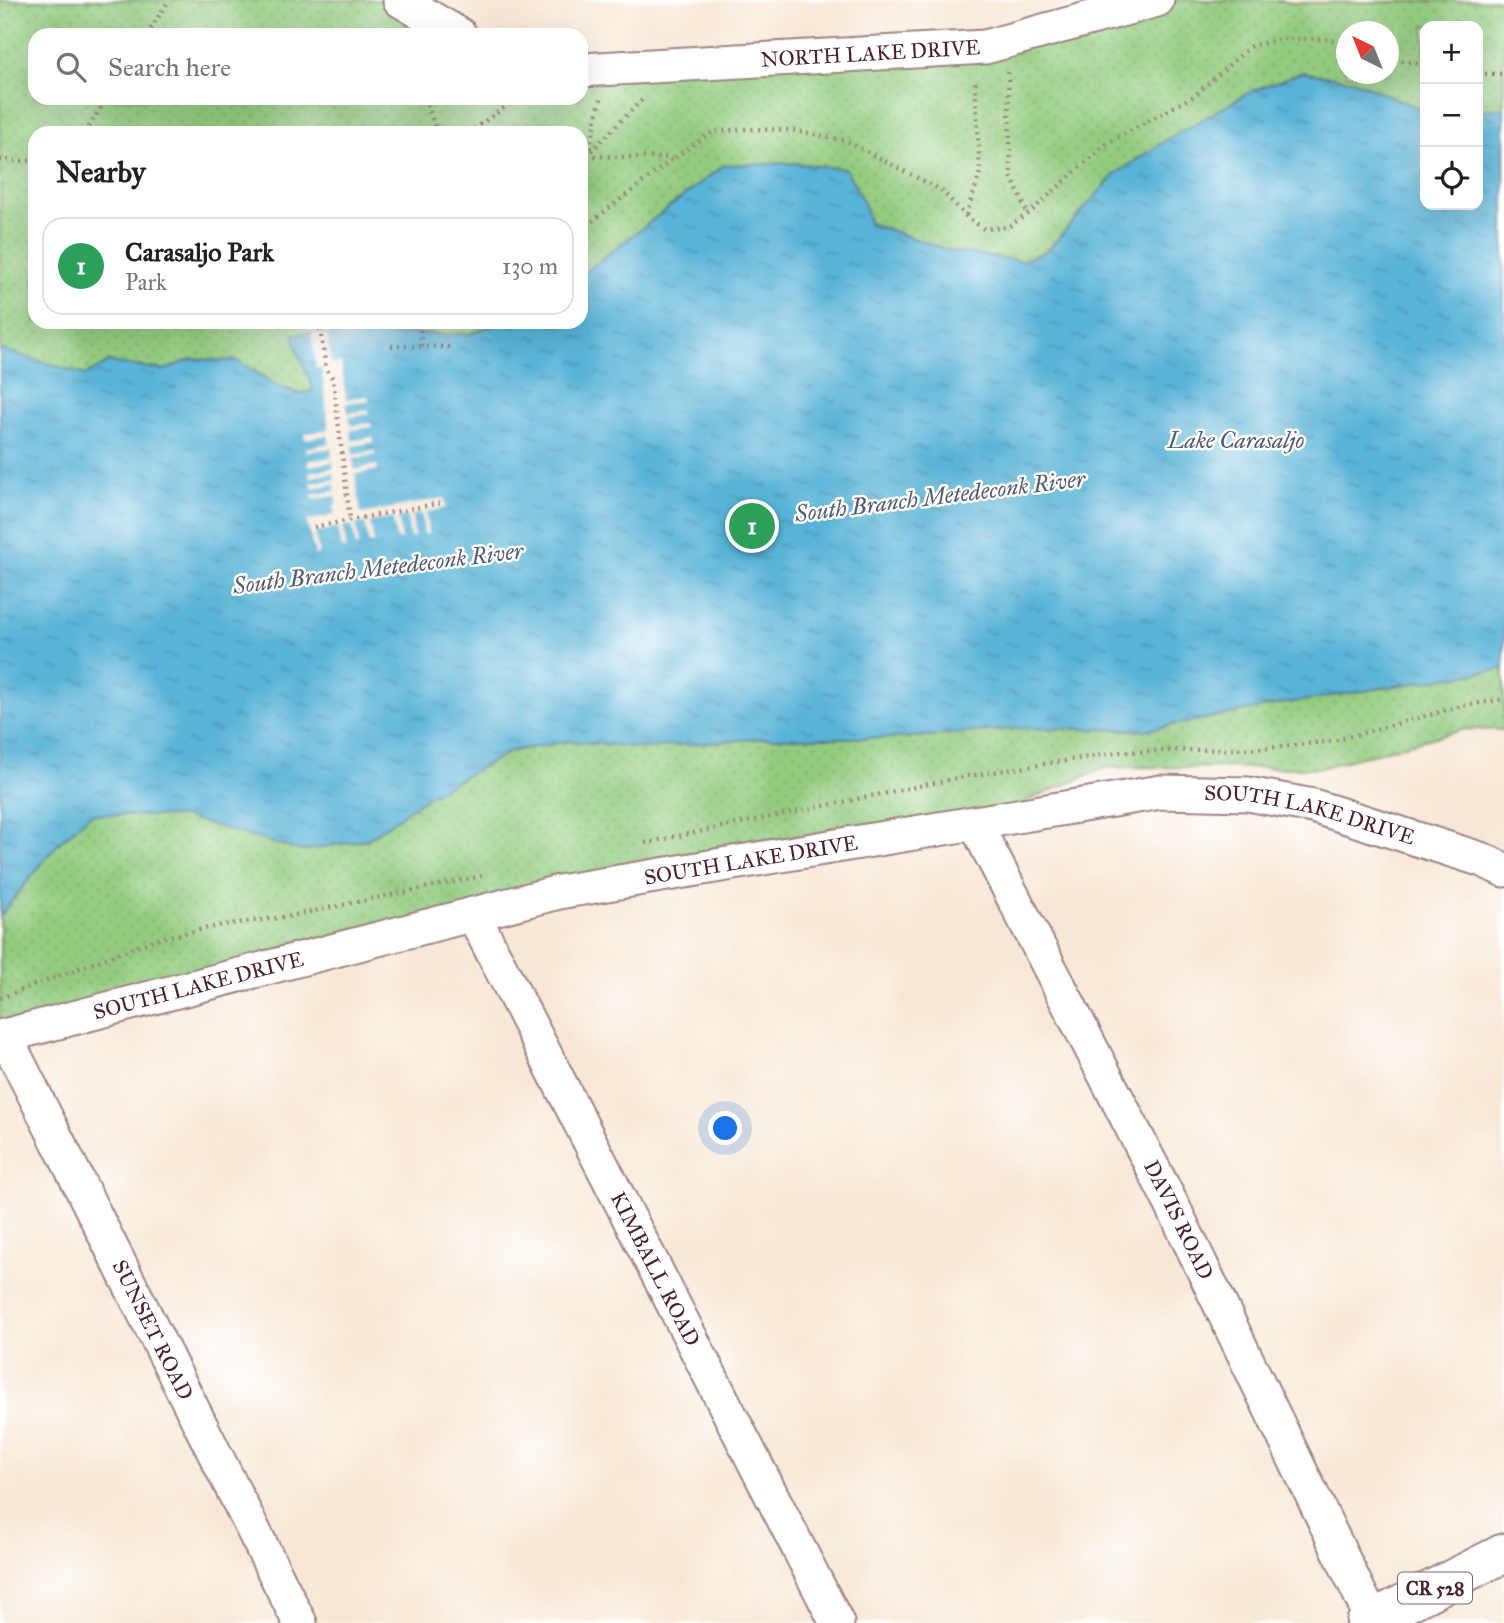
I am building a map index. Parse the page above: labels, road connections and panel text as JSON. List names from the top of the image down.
{
  "streets": {
    "main road": ["CR 528"],
    "street": [
      "NORTH LAKE DRIVE",
      "SOUTH LAKE DRIVE",
      "DAVIS ROAD",
      "KIMBALL ROAD",
      "SUNSET ROAD"
    ]
  },
  "crossings": [
    ["SOUTH LAKE DRIVE", "DAVIS ROAD"],
    ["SOUTH LAKE DRIVE", "KIMBALL ROAD"],
    ["SOUTH LAKE DRIVE", "SUNSET ROAD"],
    ["DAVIS ROAD", "CR 528"]
  ],
  "water": ["Lake Carasaljo", "South Branch Metedeconk River"],
  "north": "top left",
  "page": {
    "map_buttons": ["+", "−"],
    "search": "Search here",
    "heading": "Nearby",
    "list": [
      {
        "mark": "1",
        "name": "Carasaljo Park",
        "note": "Park",
        "value": "130 m"
      }
    ],
    "pins": "1"
  }
}
